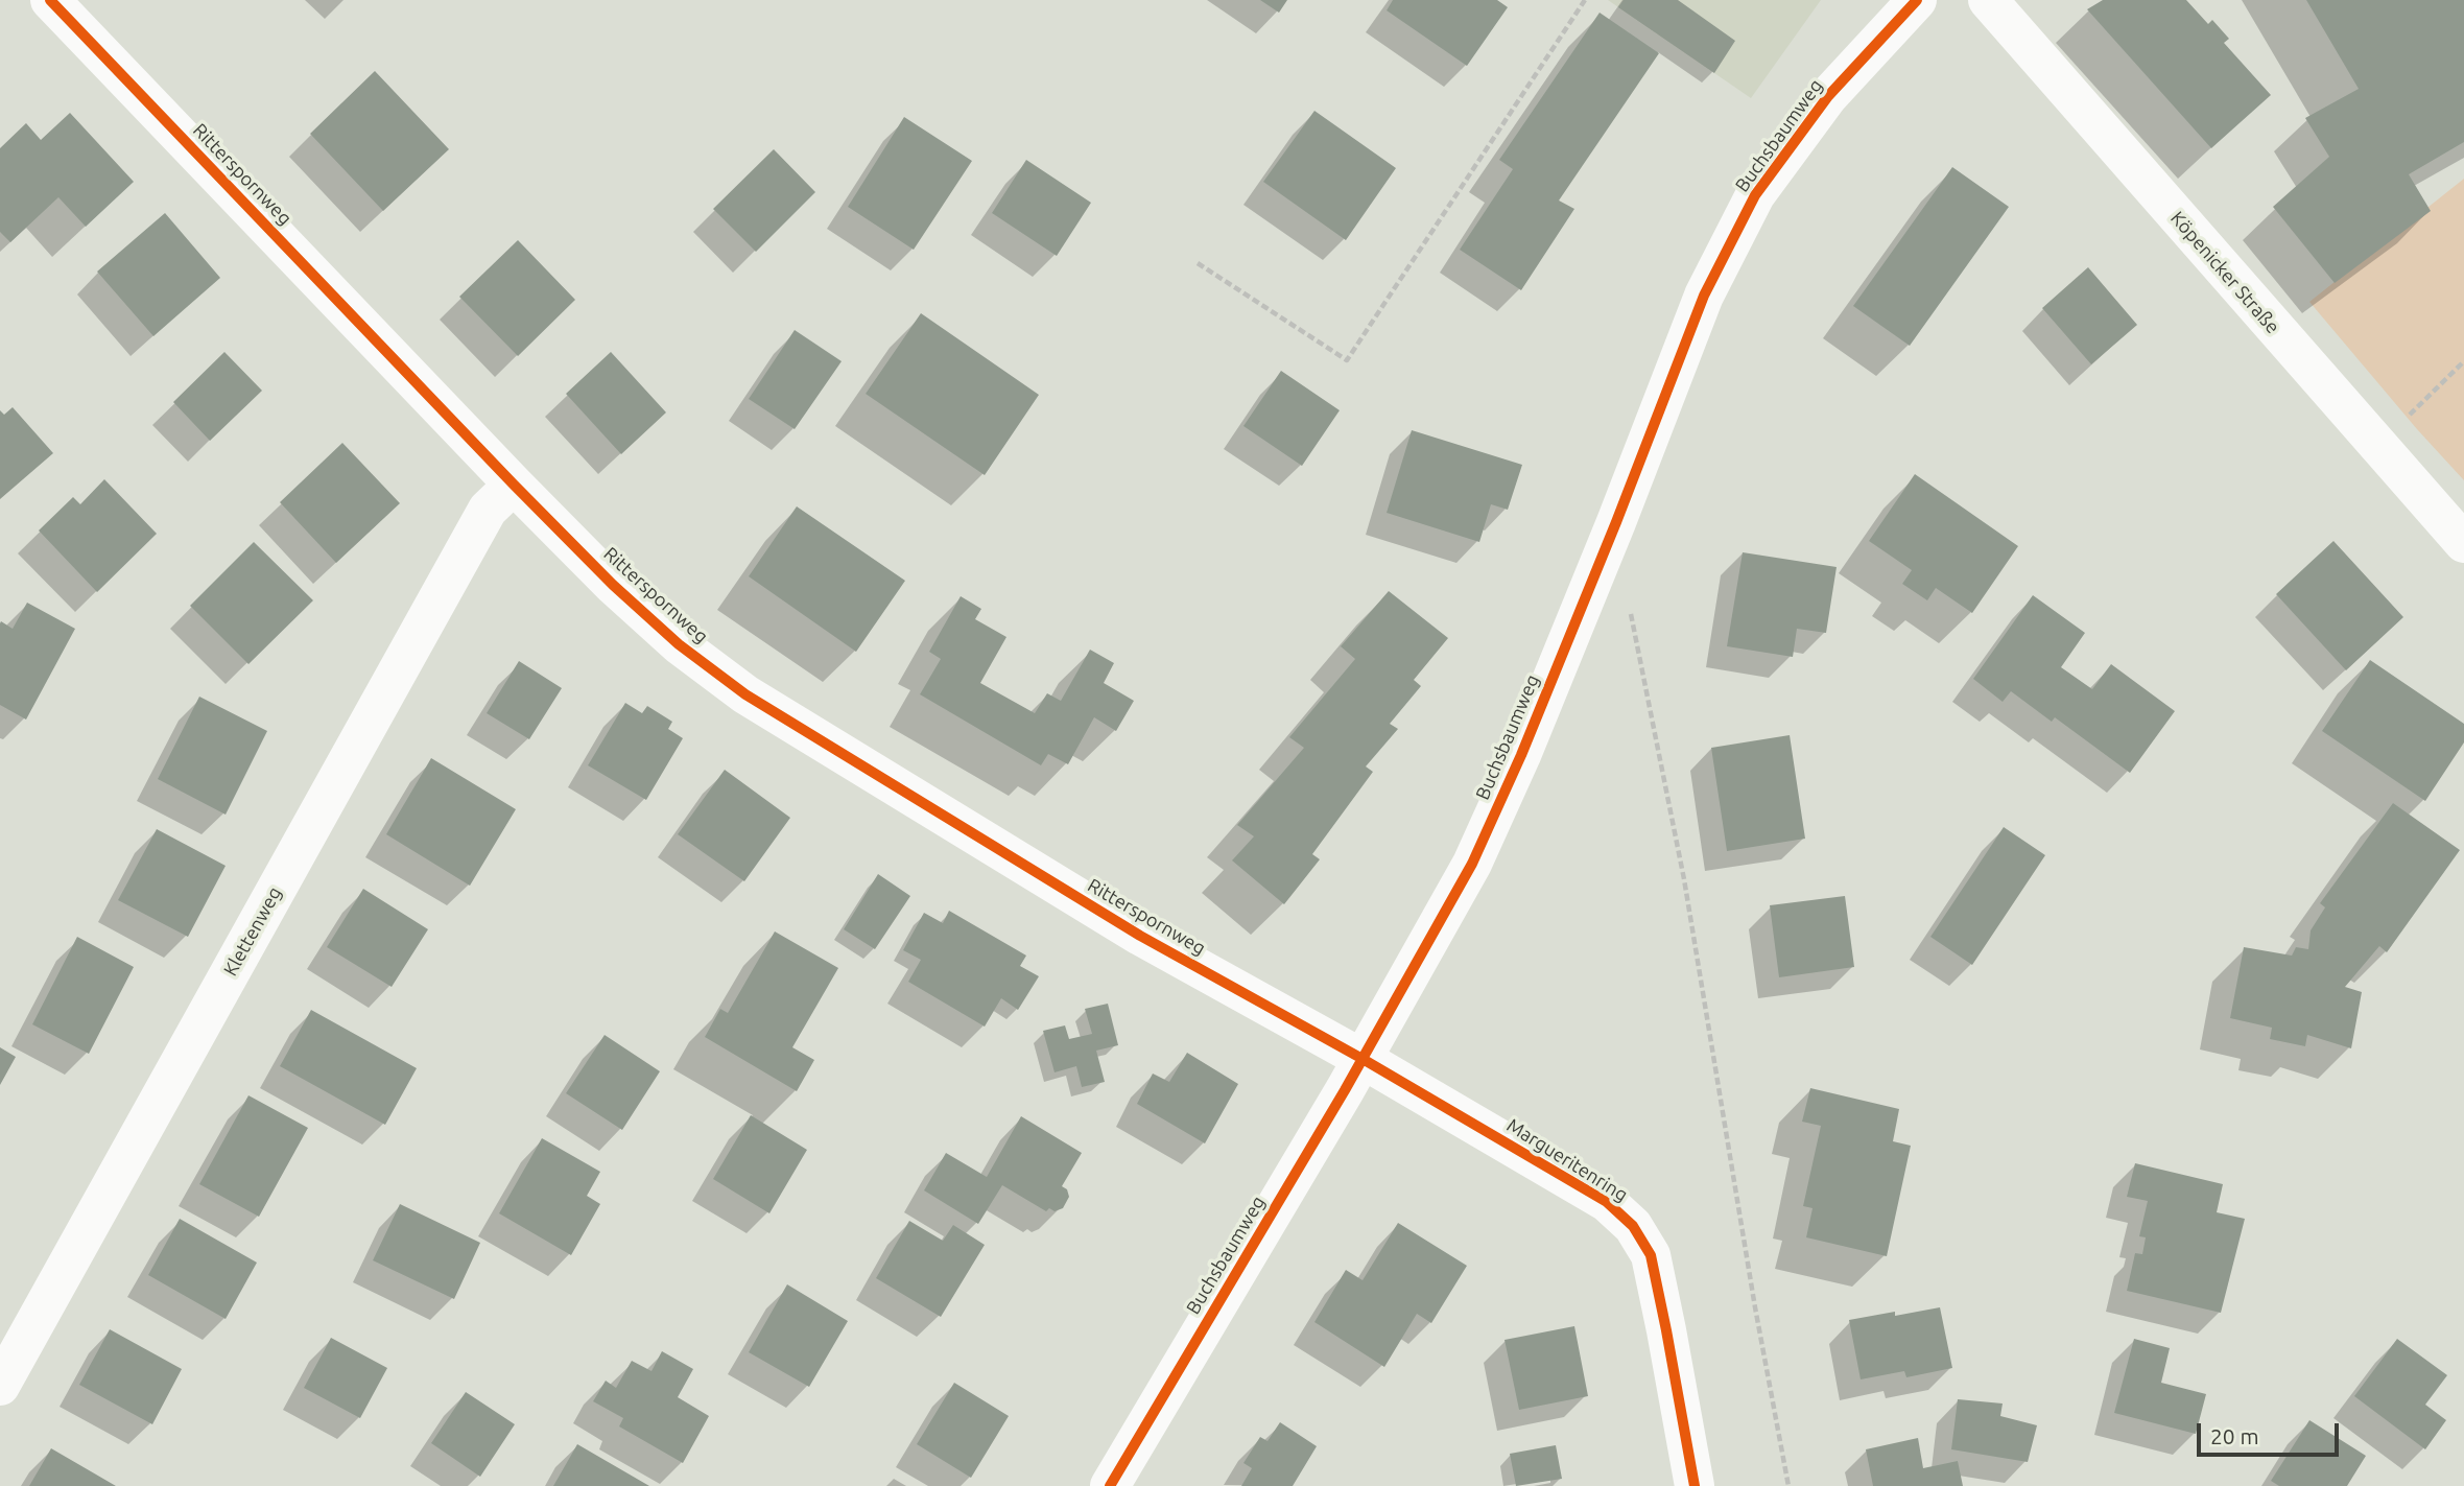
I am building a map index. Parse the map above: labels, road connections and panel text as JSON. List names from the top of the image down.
{
  "streets": {
    "street": [
      "Buchsbaumweg",
      "Ritterspornweg",
      "Köpenicker Straße",
      "Klettenweg",
      "Margueritenring"
    ]
  },
  "crossings": [
    ["Buchsbaumweg", "Ritterspornweg"],
    ["Buchsbaumweg", "Margueritenring"],
    ["Ritterspornweg", "Klettenweg"],
    ["Ritterspornweg", "Margueritenring"]
  ],
  "scale_bar": "20 m"
}
